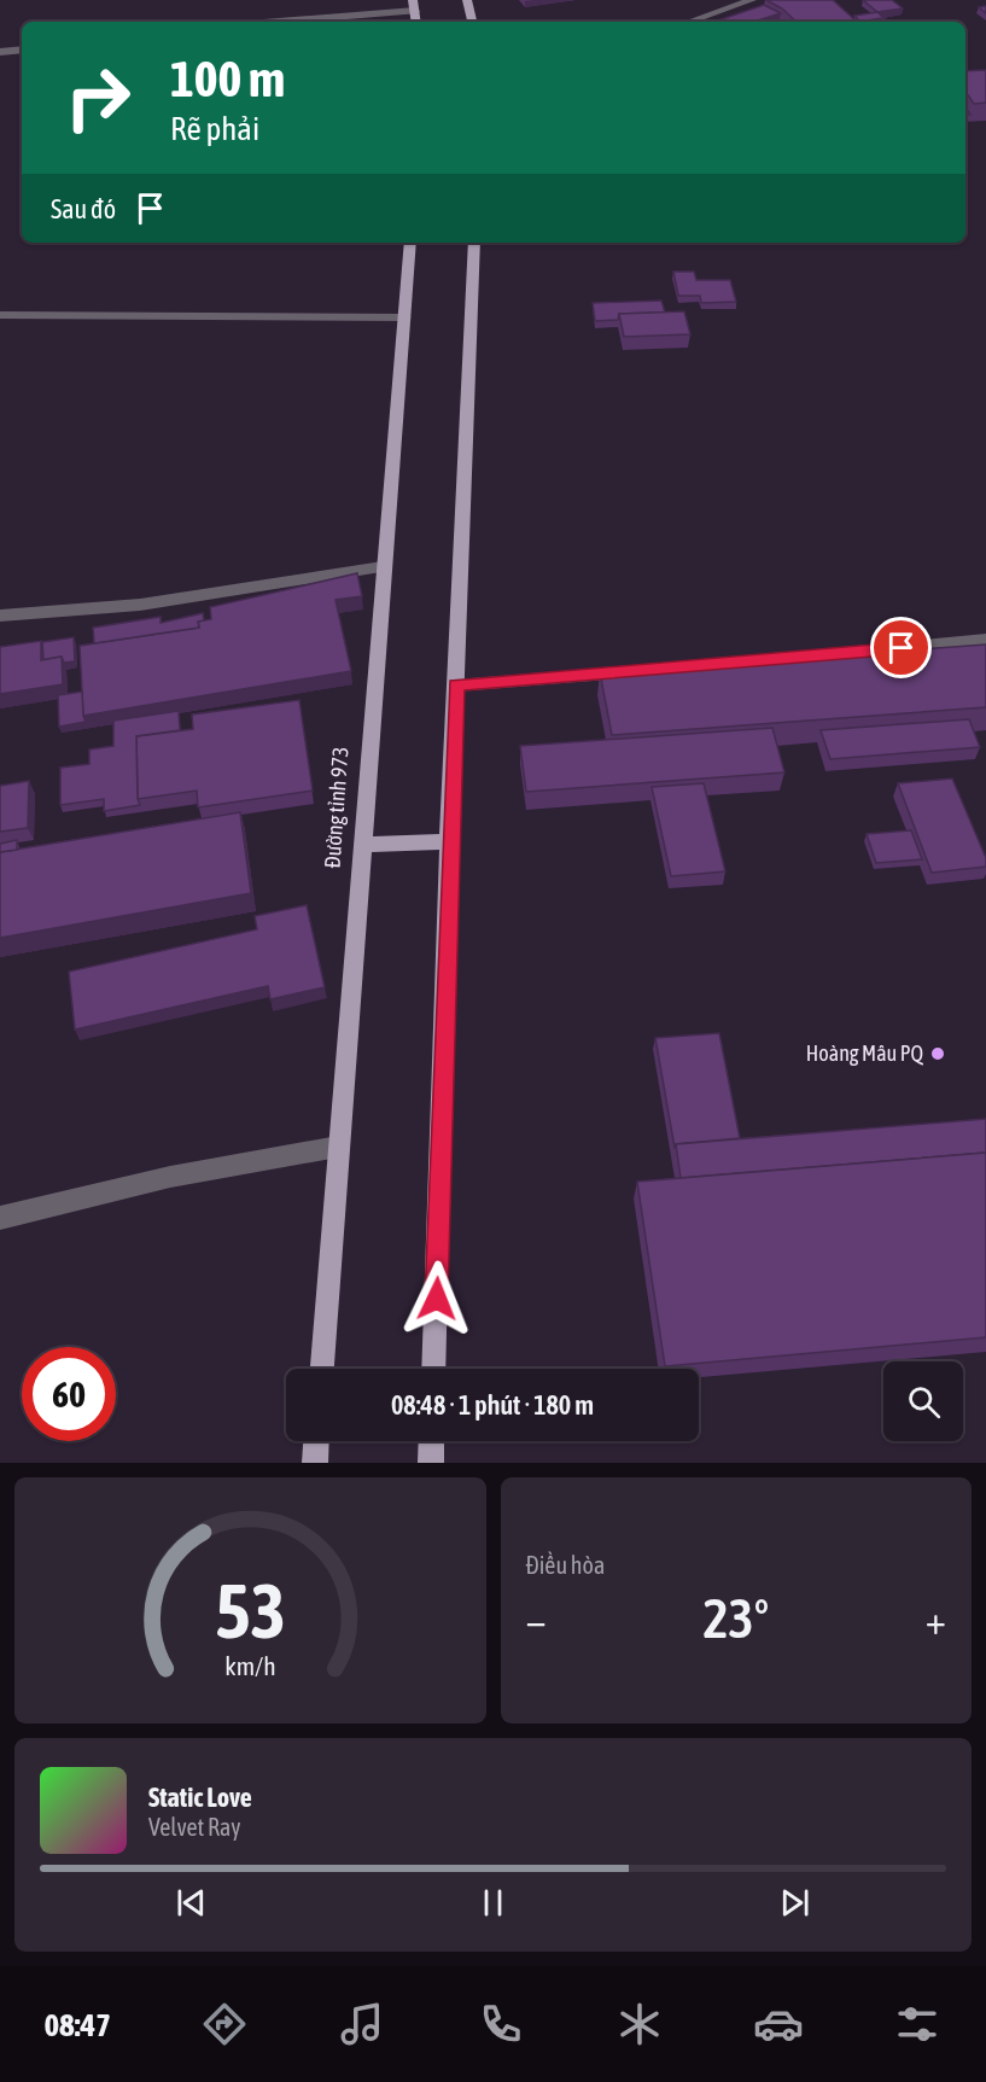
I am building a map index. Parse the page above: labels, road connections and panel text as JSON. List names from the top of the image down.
{
  "streets": {
    "main road": ["Đường tỉnh 973"]
  },
  "places": ["Hoàng Mâu PQ"],
  "page": {
    "turn": ["100 m", "Rẽ phải"],
    "then": "Sau đó",
    "limit": "60",
    "trip": "08:48 · 1 phút · 180 m",
    "tile": "Điều hòa",
    "heat": ["−", "23°", "+"],
    "song": ["Static Love", "Velvet Ray"],
    "tabs": "08:47",
    "gauge": ["53", "km/h"]
  }
}
